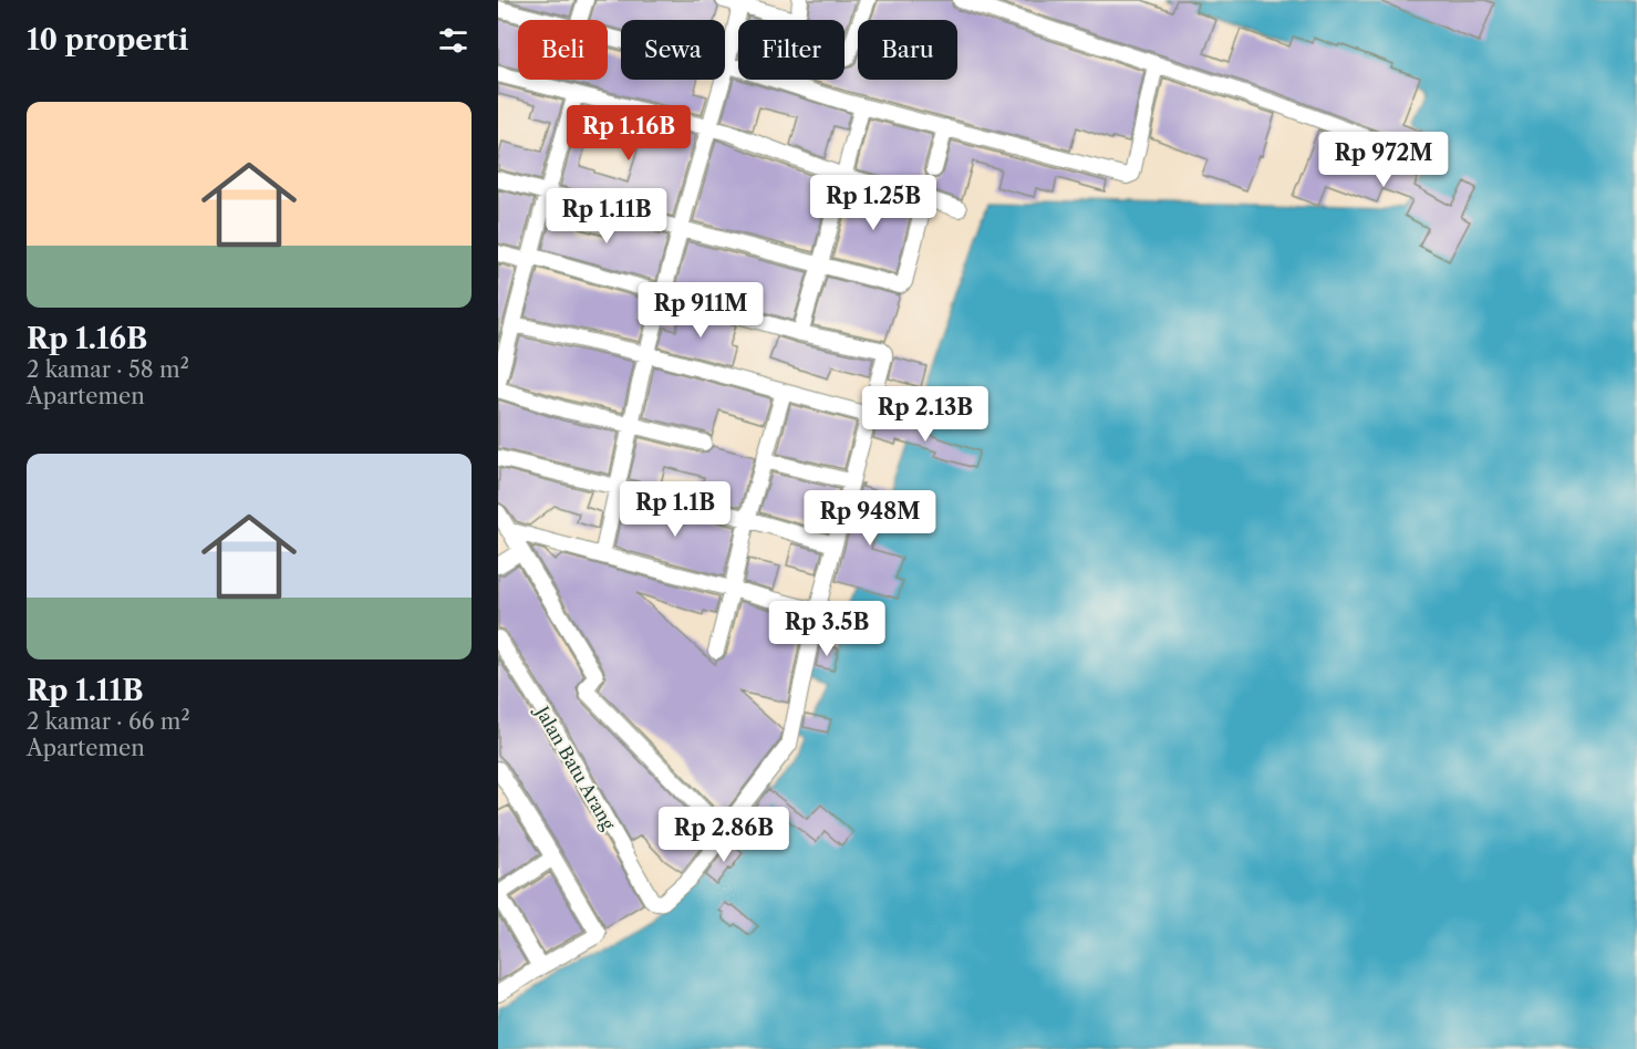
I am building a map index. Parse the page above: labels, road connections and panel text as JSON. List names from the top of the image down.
{
  "streets": {
    "street": ["Jalan Batu Arang"]
  },
  "page": {
    "heading": "10 properti",
    "chip": [
      "Beli",
      "Sewa",
      "Filter",
      "Baru"
    ],
    "list": [
      {
        "name": "Rp 1.16B",
        "note": "2 kamar · 58 m² · Apartemen"
      },
      {
        "name": "Rp 1.11B",
        "note": "2 kamar · 66 m² · Apartemen"
      }
    ],
    "price": [
      "Rp 1.16B",
      "Rp 972M",
      "Rp 1.25B",
      "Rp 1.11B",
      "Rp 911M",
      "Rp 2.13B",
      "Rp 1.1B",
      "Rp 948M",
      "Rp 3.5B",
      "Rp 2.86B"
    ]
  }
}
